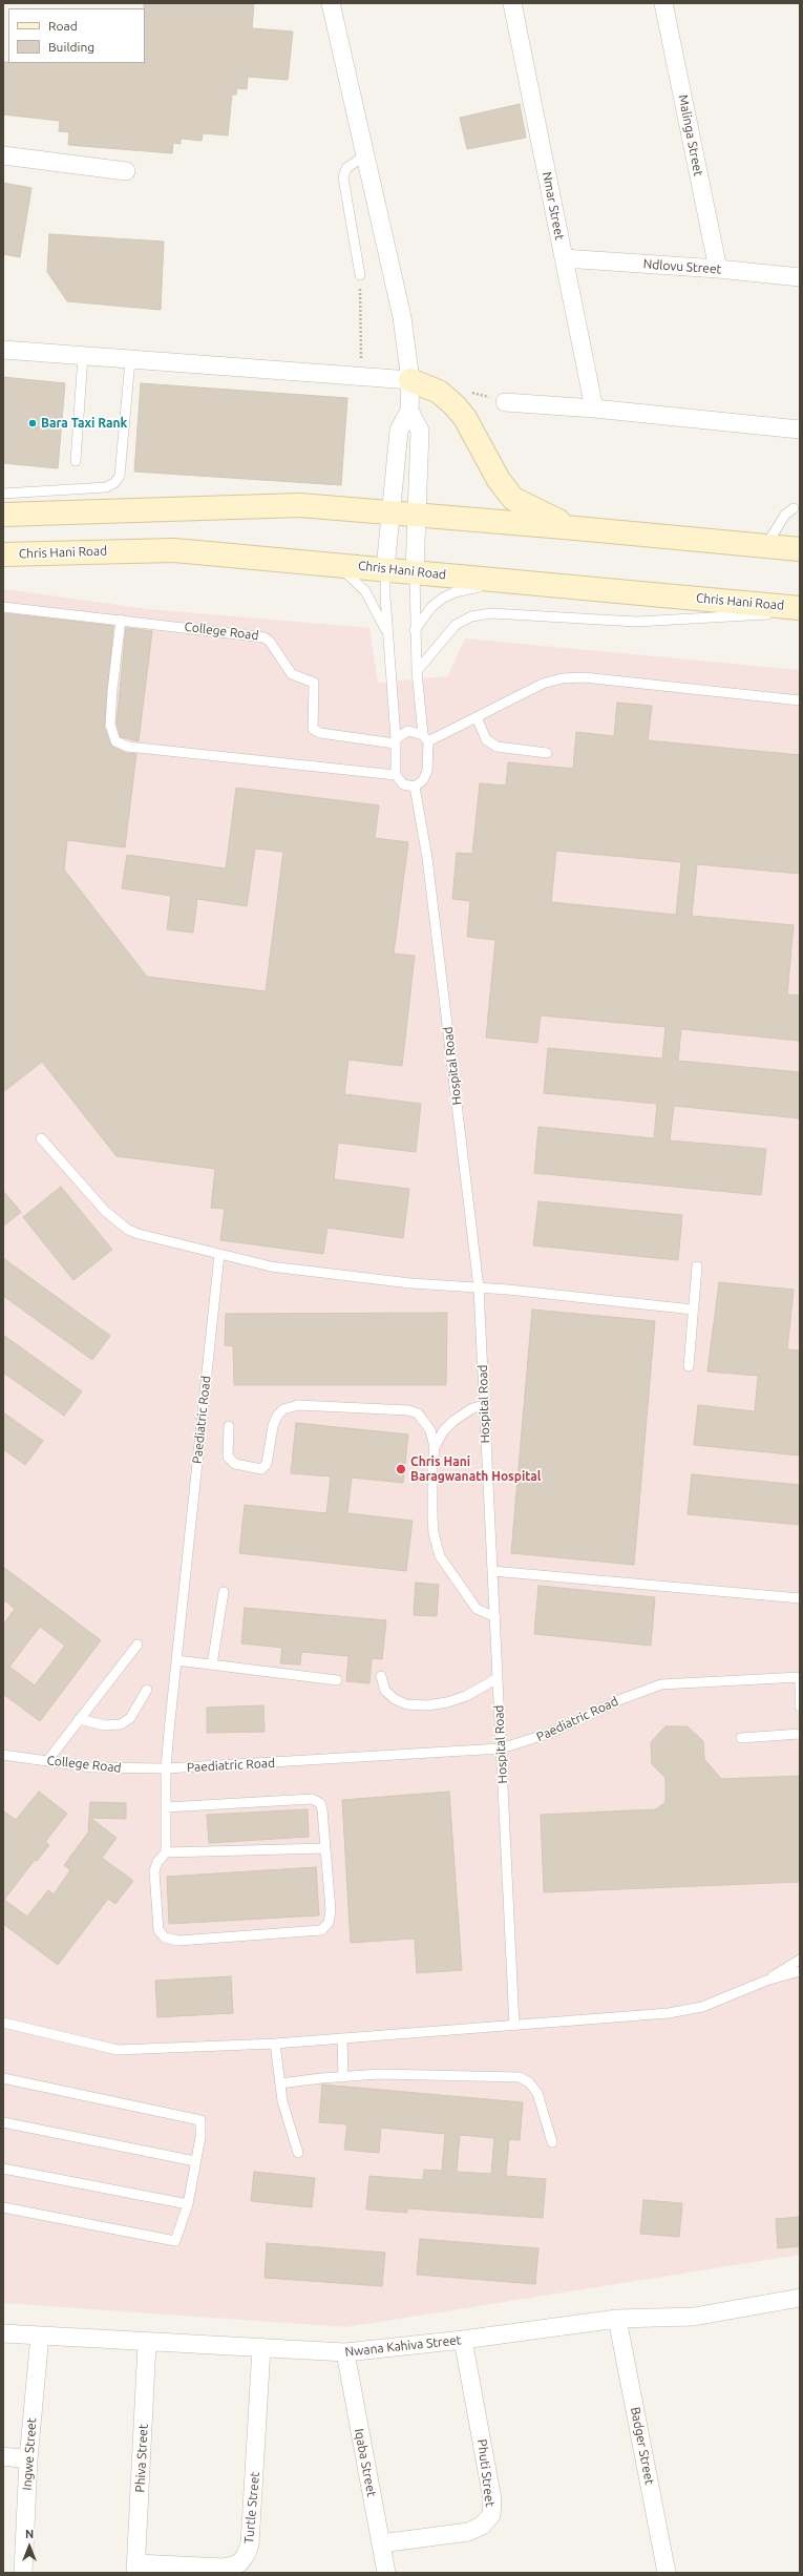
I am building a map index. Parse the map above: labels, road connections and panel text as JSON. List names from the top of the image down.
{
  "streets": {
    "main road": ["Chris Hani Road"],
    "street": [
      "Malinga Street",
      "Nmar Street",
      "Ndlovu Street",
      "Nwana Kahiva Street",
      "Badger Street",
      "Ingwe Street",
      "Phiva Street",
      "Iqaba Street",
      "Phuti Street",
      "Turtle Street"
    ],
    "lane": ["College Road", "Hospital Road", "Paediatric Road"]
  },
  "crossings": [
    ["Malinga Street", "Ndlovu Street"],
    ["Nmar Street", "Ndlovu Street"],
    ["College Road", "Paediatric Road"],
    ["Hospital Road", "Paediatric Road"],
    ["Nwana Kahiva Street", "Badger Street"],
    ["Nwana Kahiva Street", "Ingwe Street"],
    ["Nwana Kahiva Street", "Phiva Street"],
    ["Nwana Kahiva Street", "Iqaba Street"],
    ["Nwana Kahiva Street", "Phuti Street"],
    ["Nwana Kahiva Street", "Turtle Street"],
    ["Phiva Street", "Turtle Street"],
    ["Iqaba Street", "Phuti Street"]
  ],
  "places": ["Bara Taxi Rank", "Chris Hani Baragwanath Hospital"],
  "legend": ["Road", "Building"],
  "north": "top"
}
